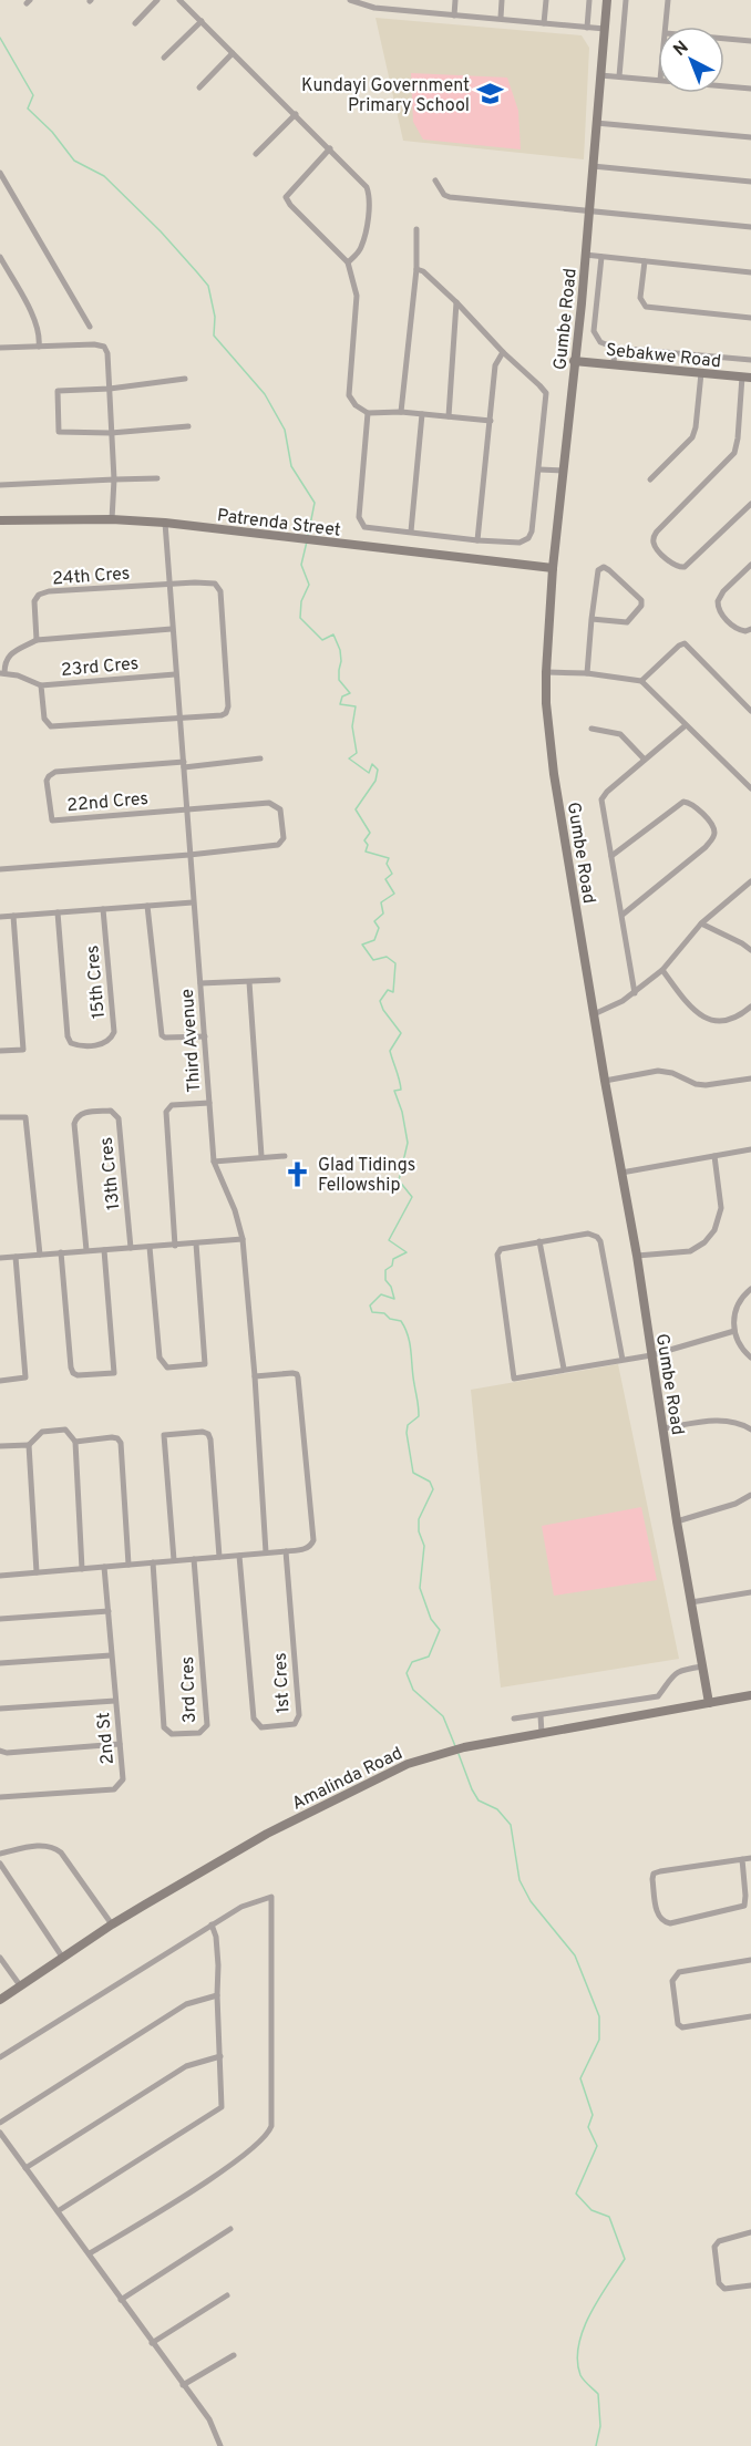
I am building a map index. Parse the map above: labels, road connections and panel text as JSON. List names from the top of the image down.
{
  "streets": {
    "street": [
      "Gumbe Road",
      "Sebakwe Road",
      "Patrenda Street",
      "24th Cres",
      "23rd Cres",
      "22nd Cres",
      "15th Cres",
      "Third Avenue",
      "13th Cres",
      "1st Cres",
      "3rd Cres",
      "2nd St",
      "Amalinda Road"
    ]
  },
  "crossings": [
    ["Gumbe Road", "Sebakwe Road"],
    ["Gumbe Road", "Patrenda Street"],
    ["Gumbe Road", "Amalinda Road"],
    ["Patrenda Street", "Third Avenue"],
    ["24th Cres", "23rd Cres"],
    ["24th Cres", "Third Avenue"],
    ["23rd Cres", "Third Avenue"],
    ["22nd Cres", "Third Avenue"]
  ],
  "places": {
    "school or university": ["Kundayi Government Primary School"],
    "church": ["Glad Tidings Fellowship"]
  },
  "north": "top left"
}
